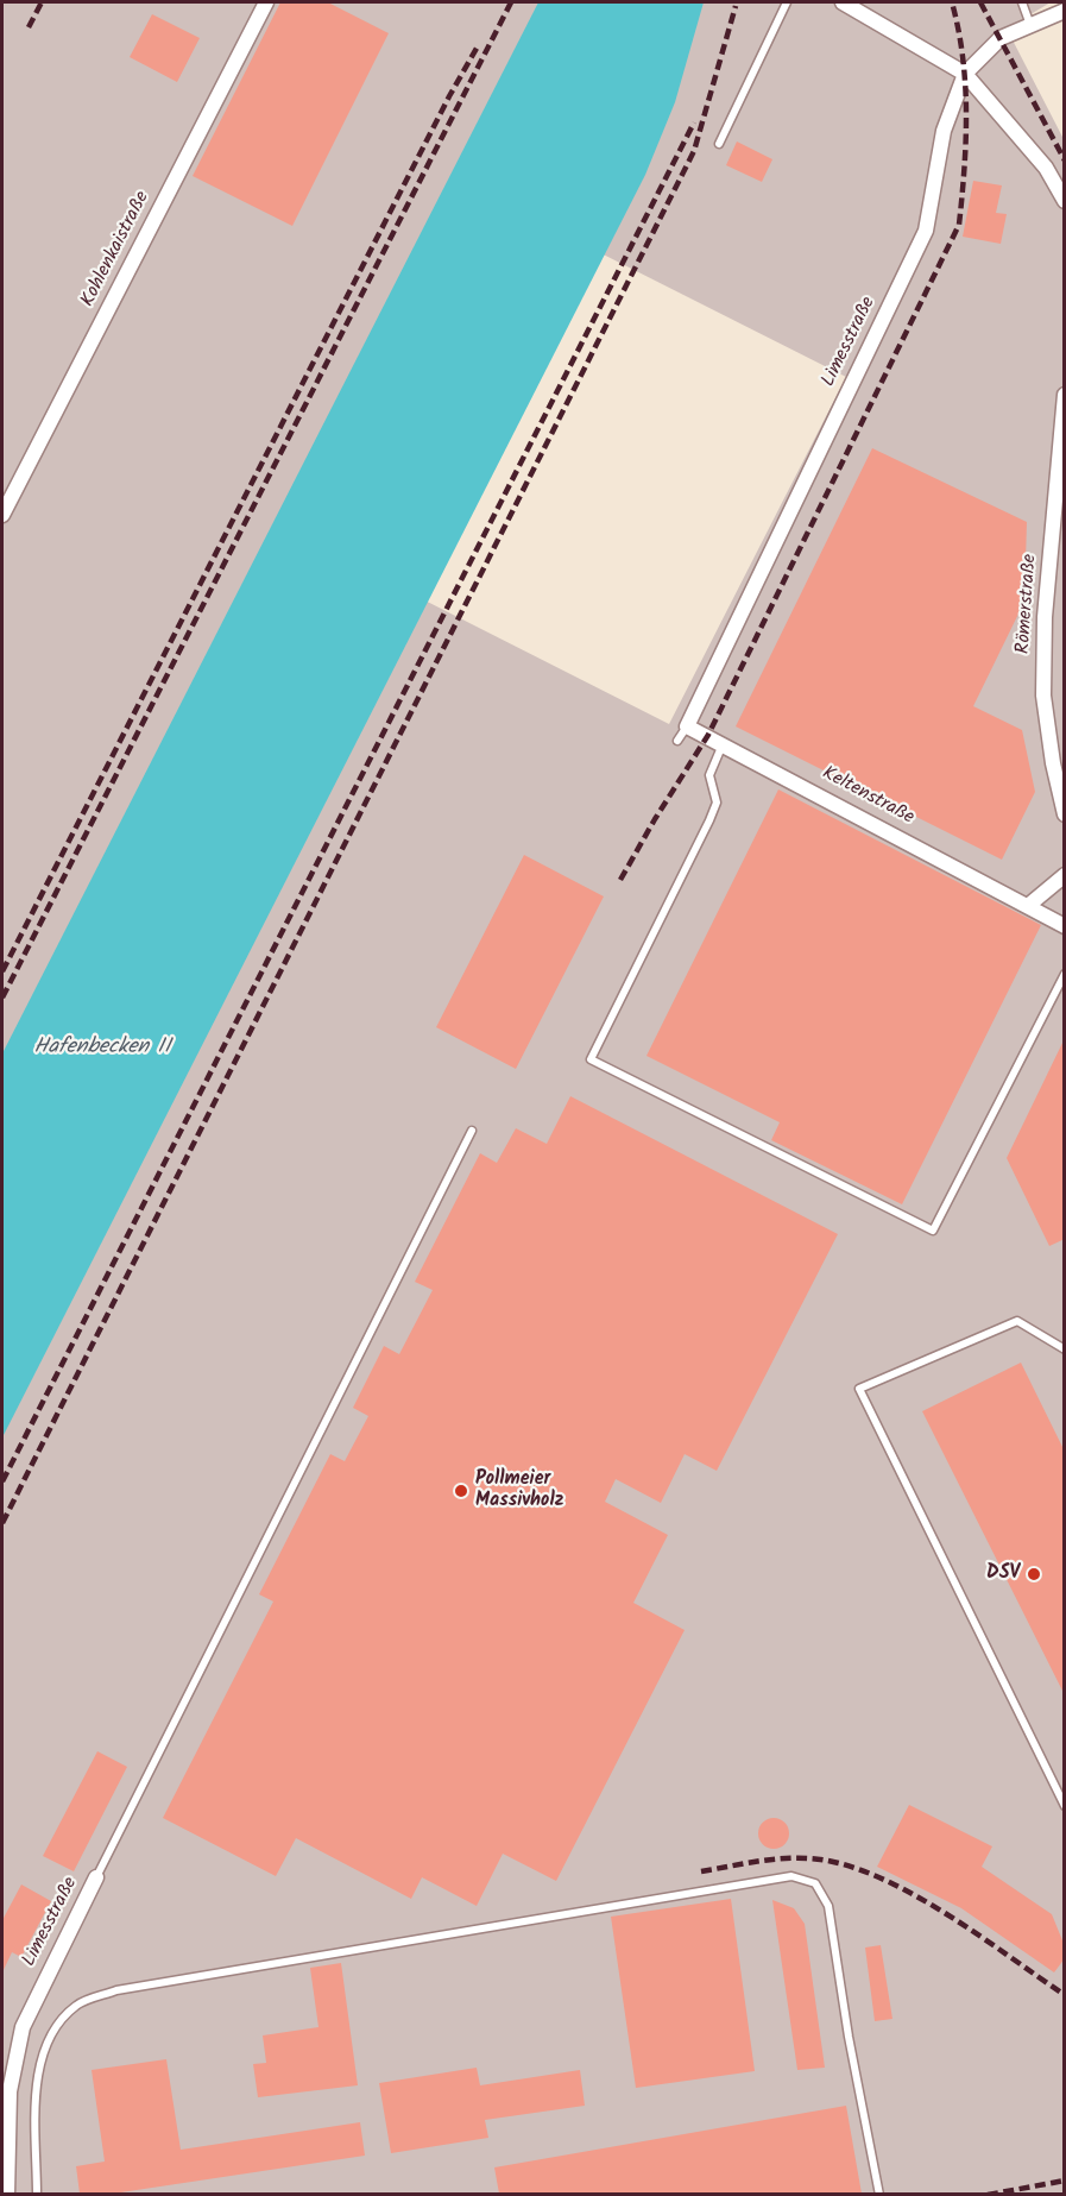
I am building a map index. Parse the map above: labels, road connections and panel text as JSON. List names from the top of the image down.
{
  "streets": {
    "street": [
      "Kohlenkaistraße",
      "Limesstraße",
      "Römerstraße",
      "Keltenstraße"
    ]
  },
  "crossings": [
    ["Limesstraße", "Keltenstraße"]
  ],
  "water": ["Hafenbecken II"],
  "places": ["Pollmeier Massivholz", "DSV"]
}
